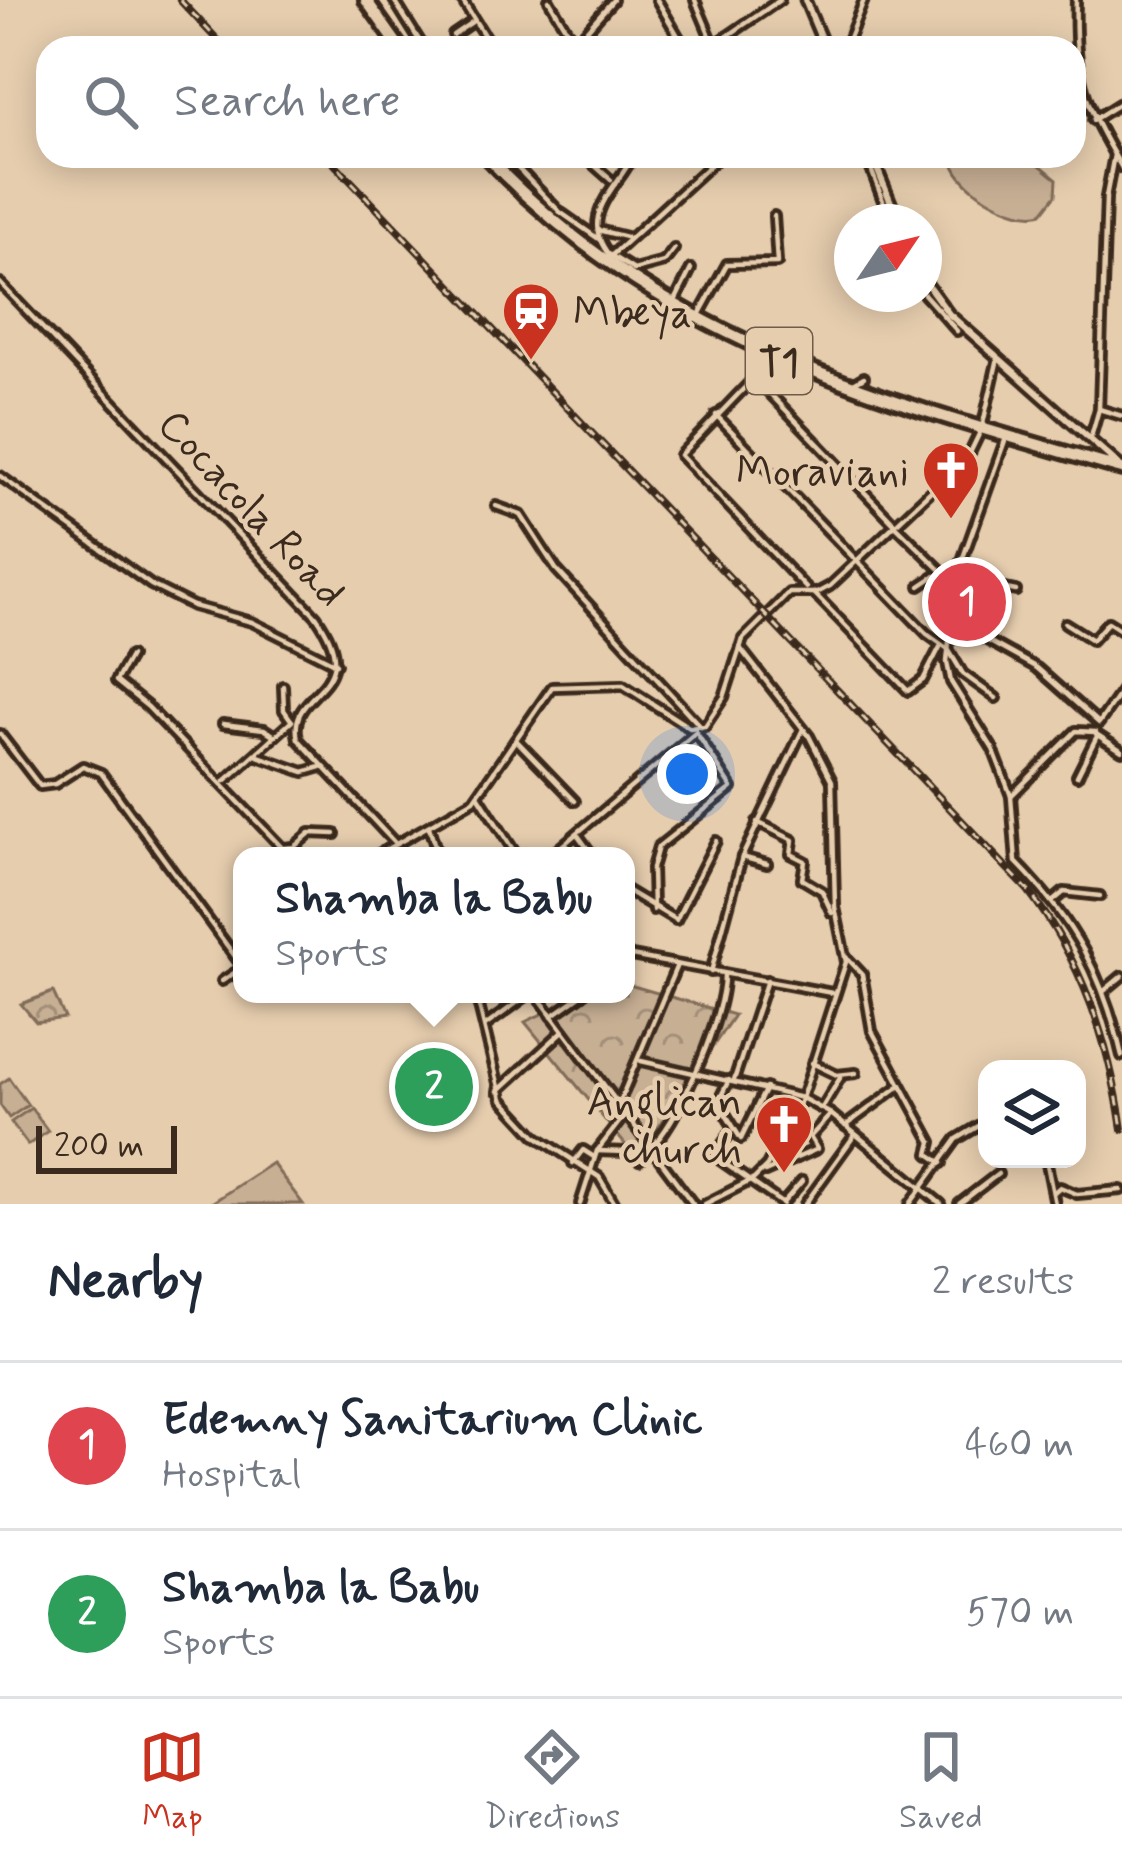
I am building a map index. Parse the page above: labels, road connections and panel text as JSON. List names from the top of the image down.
{
  "streets": {
    "highway": ["T1"],
    "street": ["Cocacola Road"]
  },
  "places": {
    "station": ["Mbeya"],
    "church": ["Moraviani", "Anglican church"]
  },
  "scale_bar": "200 m",
  "north": "top right",
  "page": {
    "search": "Search here",
    "pins": ["1", "2"],
    "popup": ["Shamba la Babu", "Sports"],
    "scale": "200 m",
    "heading": ["Nearby", "2 results"],
    "list": [
      {
        "mark": "1",
        "name": "Edemny Sanitarium Clinic",
        "note": "Hospital",
        "value": "460 m"
      },
      {
        "mark": "2",
        "name": "Shamba la Babu",
        "note": "Sports",
        "value": "570 m"
      }
    ],
    "nav": ["Map", "Directions", "Saved"]
  }
}
